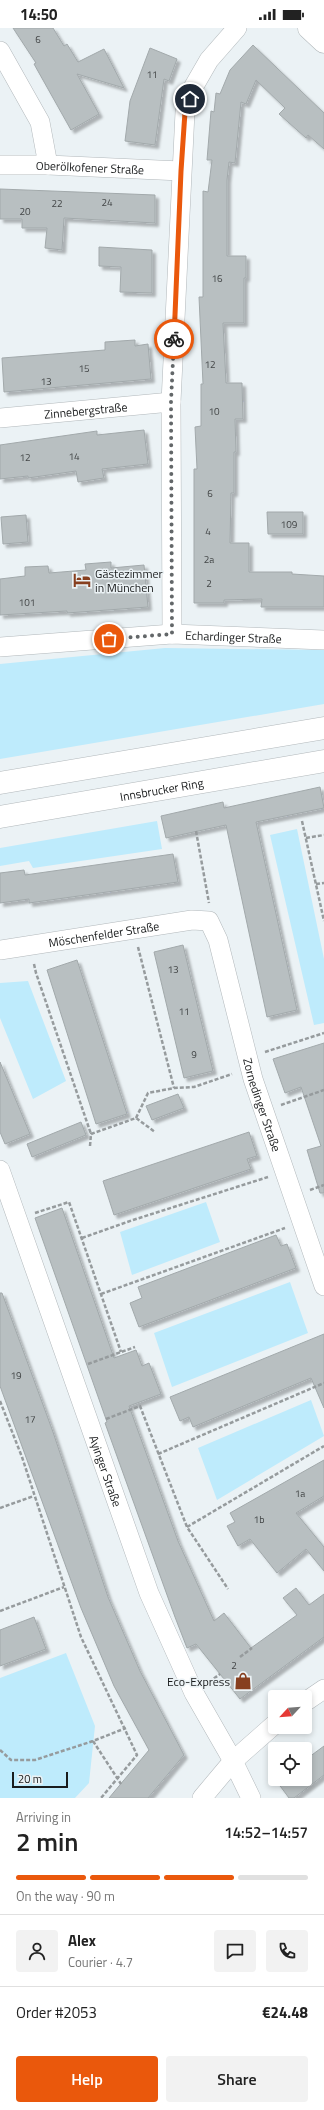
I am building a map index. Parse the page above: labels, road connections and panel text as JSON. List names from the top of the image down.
{
  "streets": {
    "main road": ["Innsbrucker Ring"],
    "street": [
      "Oberölkofener Straße",
      "Zinnebergstraße",
      "Echardinger Straße",
      "Möschenfelder Straße",
      "Zornedinger Straße",
      "Ayinger Straße"
    ]
  },
  "crossings": [
    ["Möschenfelder Straße", "Zornedinger Straße"]
  ],
  "places": {
    "hotel": ["Gästezimmer in München"],
    "shop": ["Eco-Express"]
  },
  "house_numbers": [
    "6",
    "11",
    "24",
    "22",
    "20",
    "16",
    "12",
    "15",
    "13",
    "10",
    "14",
    "12",
    "6",
    "109",
    "4",
    "2a",
    "2",
    "101",
    "13",
    "11",
    "9",
    "19",
    "17",
    "1a",
    "1b",
    "2"
  ],
  "scale_bar": "20 m",
  "north": "bottom left",
  "page": {
    "status": "14:50",
    "scale": "20 m",
    "heading": ["2 min", "Arriving in", "14:52–14:57"],
    "panel": [
      "Alex",
      "Courier · 4.7",
      "Order #2053",
      "€24.48"
    ],
    "bar": "On the way · 90 m",
    "buttons": ["Help", "Share"]
  }
}
